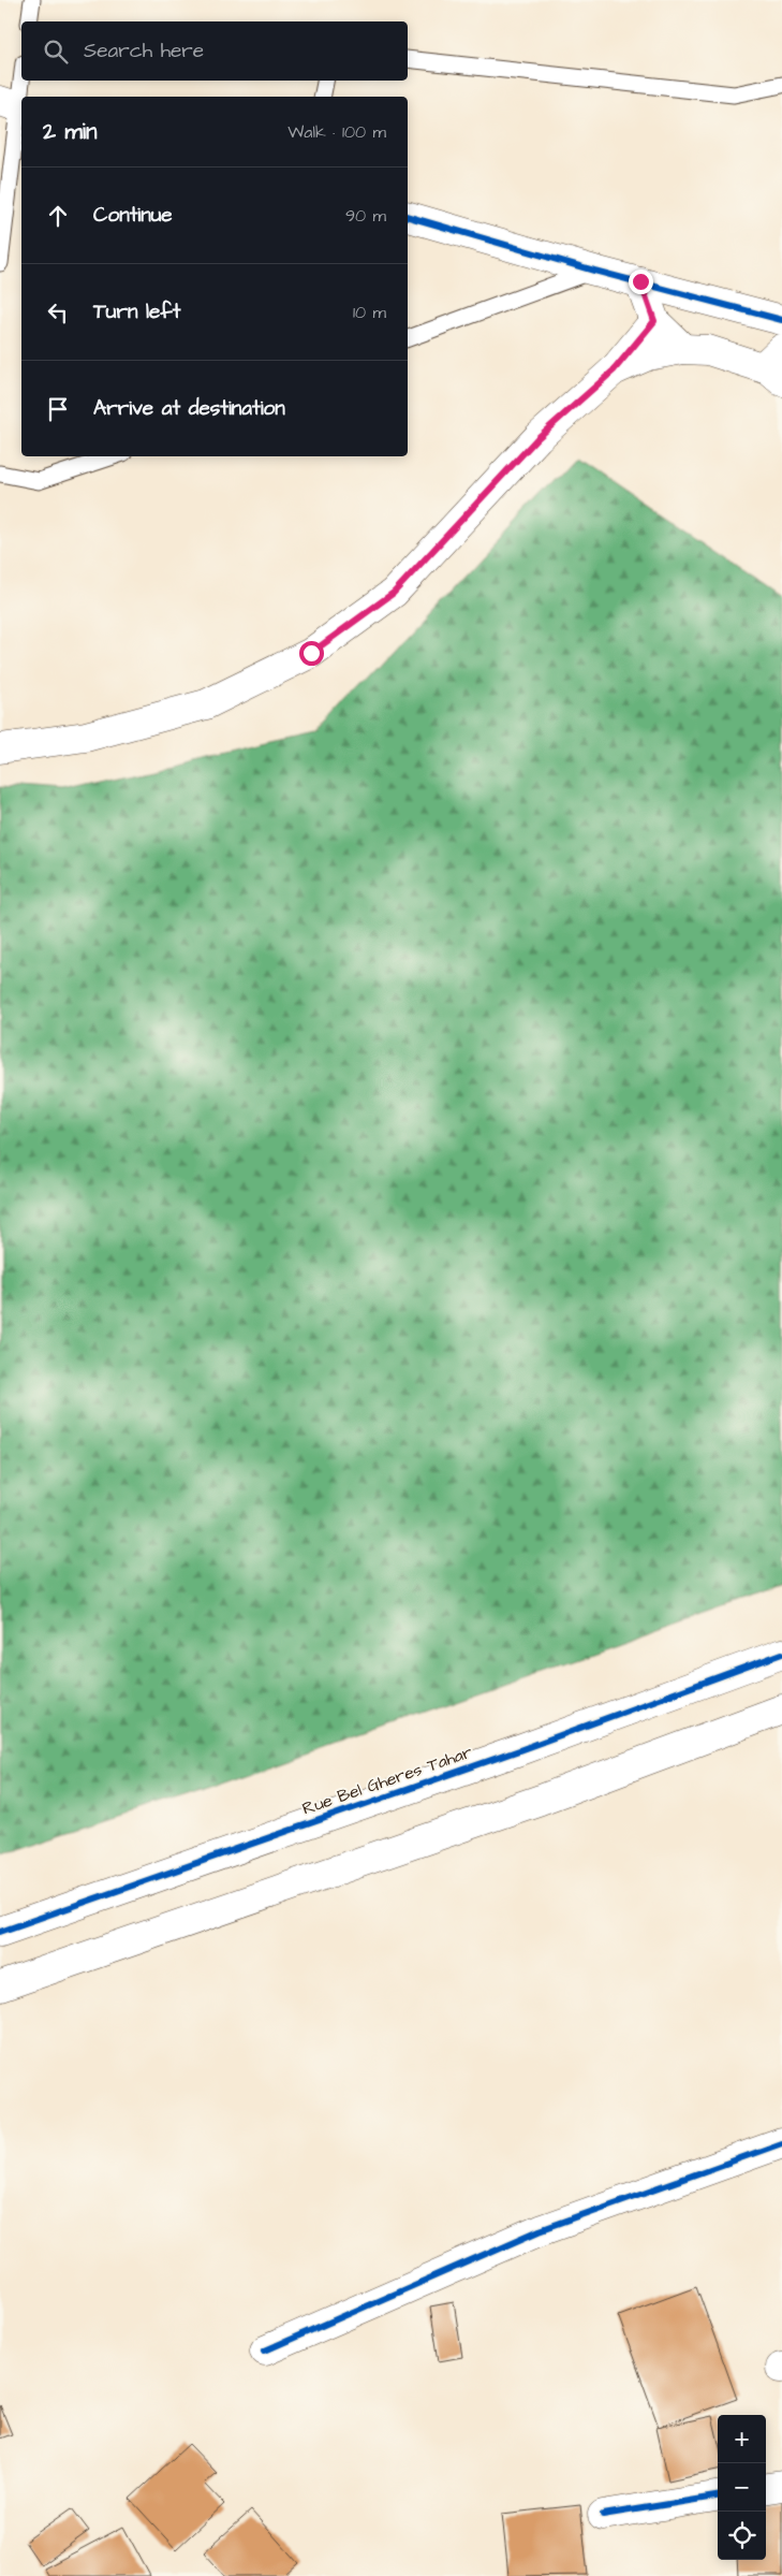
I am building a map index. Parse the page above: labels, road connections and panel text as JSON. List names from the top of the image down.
{
  "streets": {
    "street": ["Rue Bel Gheres Tahar"]
  },
  "page": {
    "search": "Search here",
    "heading": ["2 min", "Walk · 100 m"],
    "list": [
      ["Continue", "90 m"],
      ["Turn left", "10 m"],
      "Arrive at destination"
    ],
    "map_buttons": ["+", "−"]
  }
}
